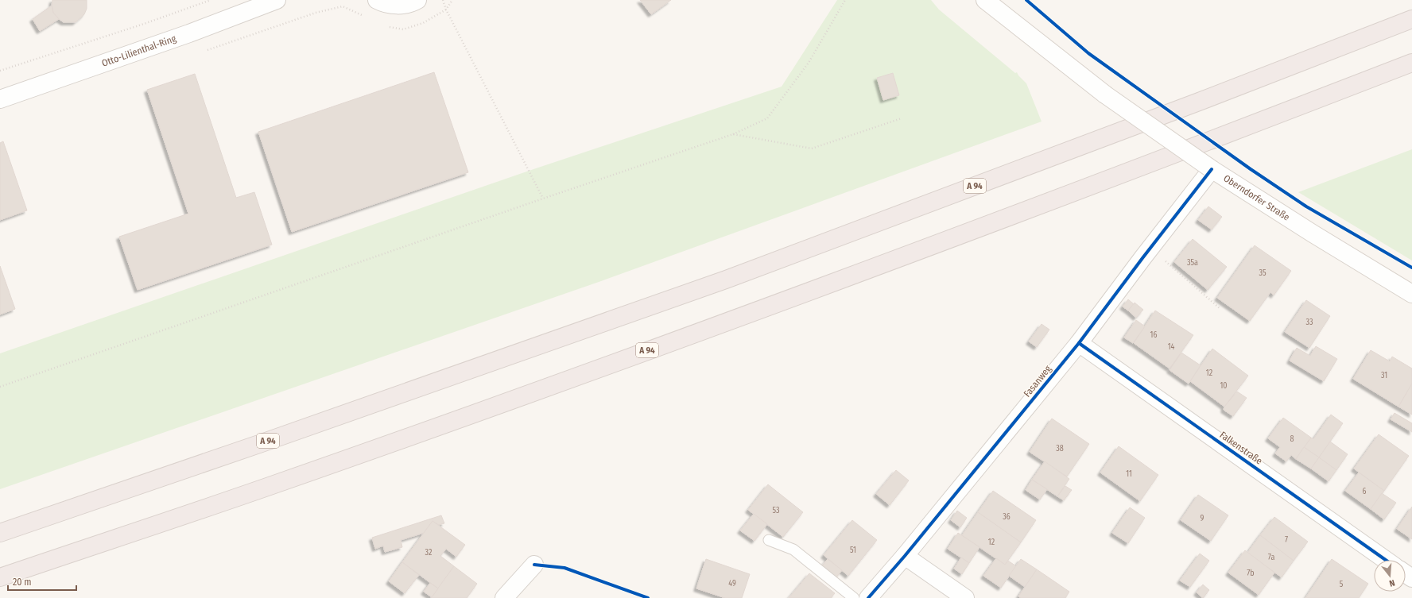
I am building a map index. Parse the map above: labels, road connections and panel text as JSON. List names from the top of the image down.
{
  "streets": {
    "highway": ["A 94"],
    "street": [
      "Otto-Lilienthal-Ring",
      "Oberndorfer Straße",
      "Fasanweg",
      "Falkenstraße"
    ]
  },
  "crossings": [
    ["Oberndorfer Straße", "Fasanweg"],
    ["Fasanweg", "Falkenstraße"]
  ],
  "house_numbers": [
    "35a",
    "35",
    "33",
    "16",
    "14",
    "12",
    "31",
    "10",
    "8",
    "38",
    "11",
    "6",
    "53",
    "36",
    "9",
    "7",
    "12",
    "51",
    "32",
    "7a",
    "7b",
    "49",
    "5"
  ],
  "scale_bar": "20 m",
  "north": "bottom"
}
